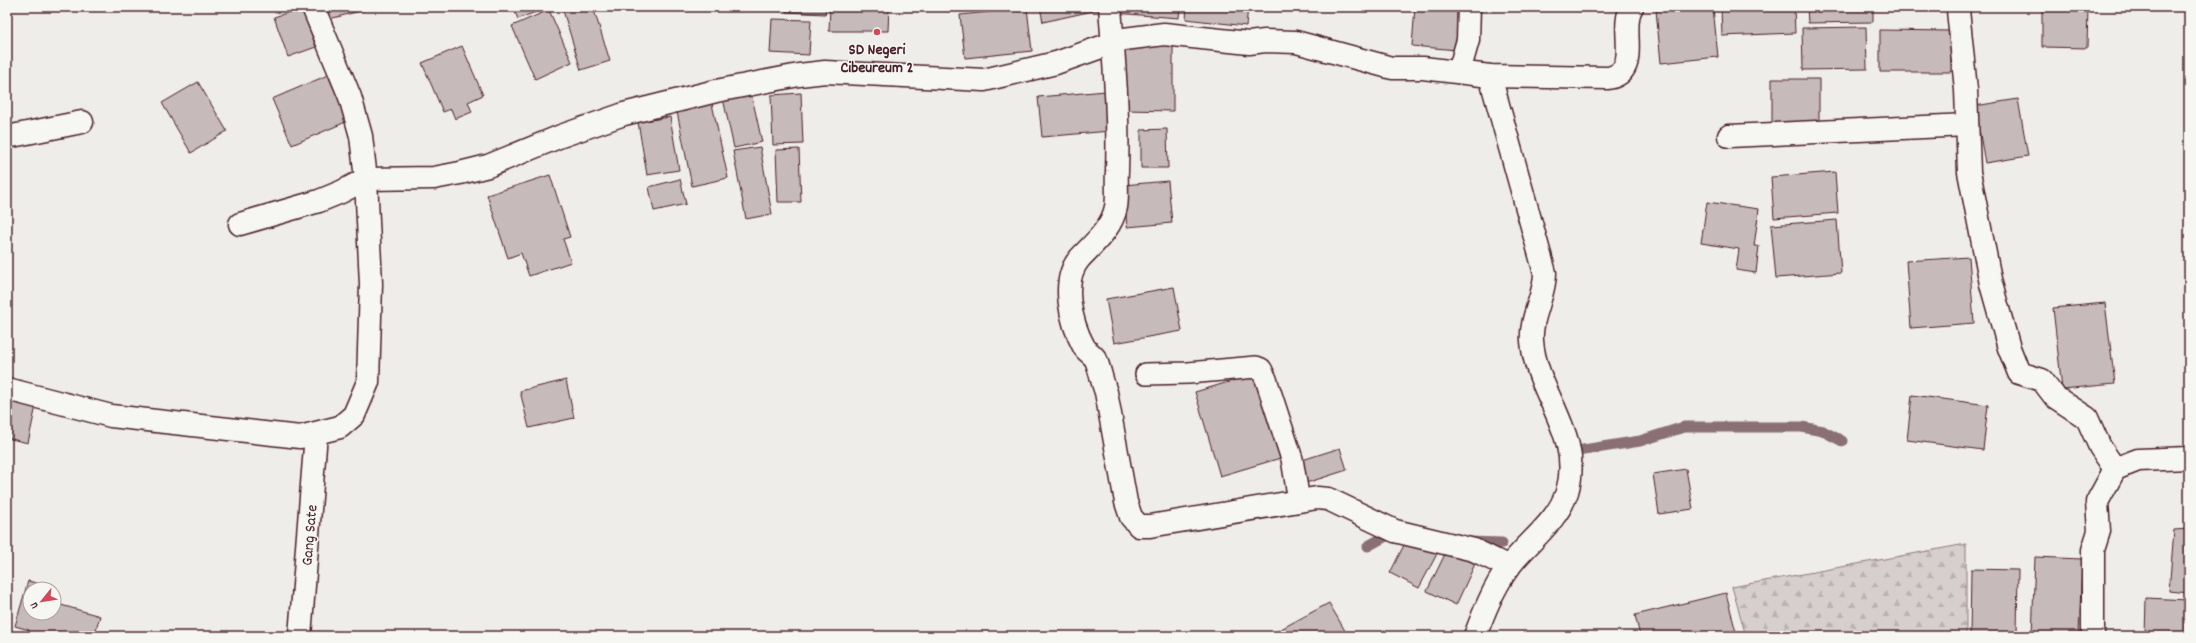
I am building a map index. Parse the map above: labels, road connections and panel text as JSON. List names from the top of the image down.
{
  "streets": {
    "street": ["Gang Sate"]
  },
  "places": ["SD Negeri Cibeureum 2"],
  "north": "bottom left"
}
